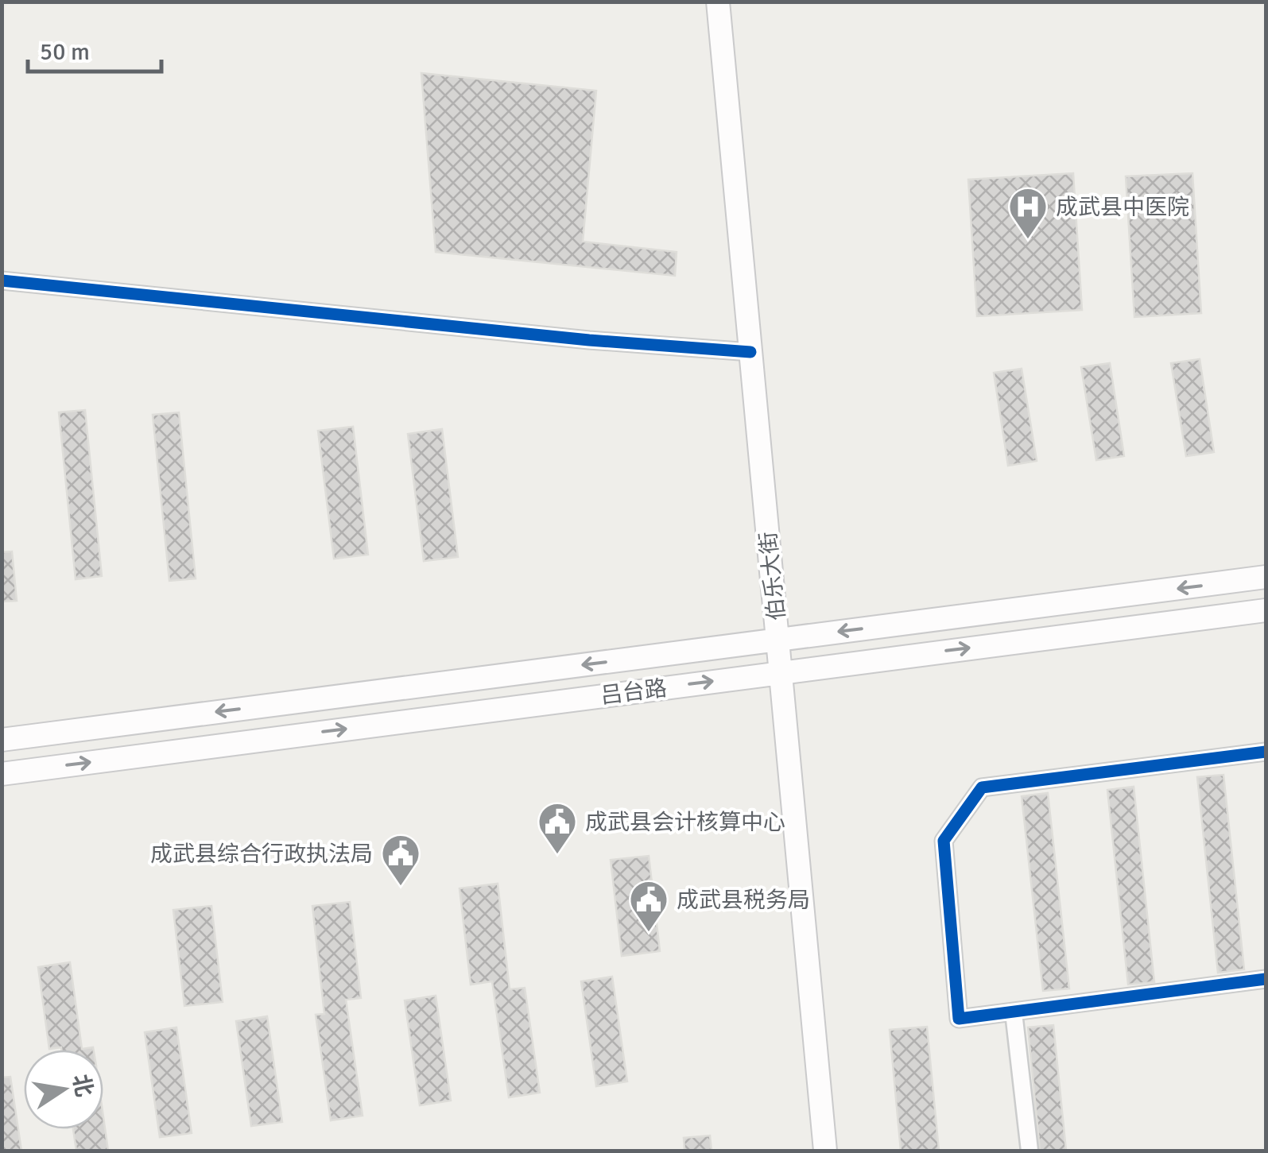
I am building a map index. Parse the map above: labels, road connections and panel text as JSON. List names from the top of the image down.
{
  "streets": {
    "main road": ["伯乐大街", "吕台路"]
  },
  "crossings": [
    ["伯乐大街", "吕台路"]
  ],
  "places": {
    "hospital": ["成武县中医院"],
    "public building": ["成武县会计核算中心", "成武县综合行政执法局", "成武县税务局"]
  },
  "scale_bar": "50 m",
  "north": "right"
}
